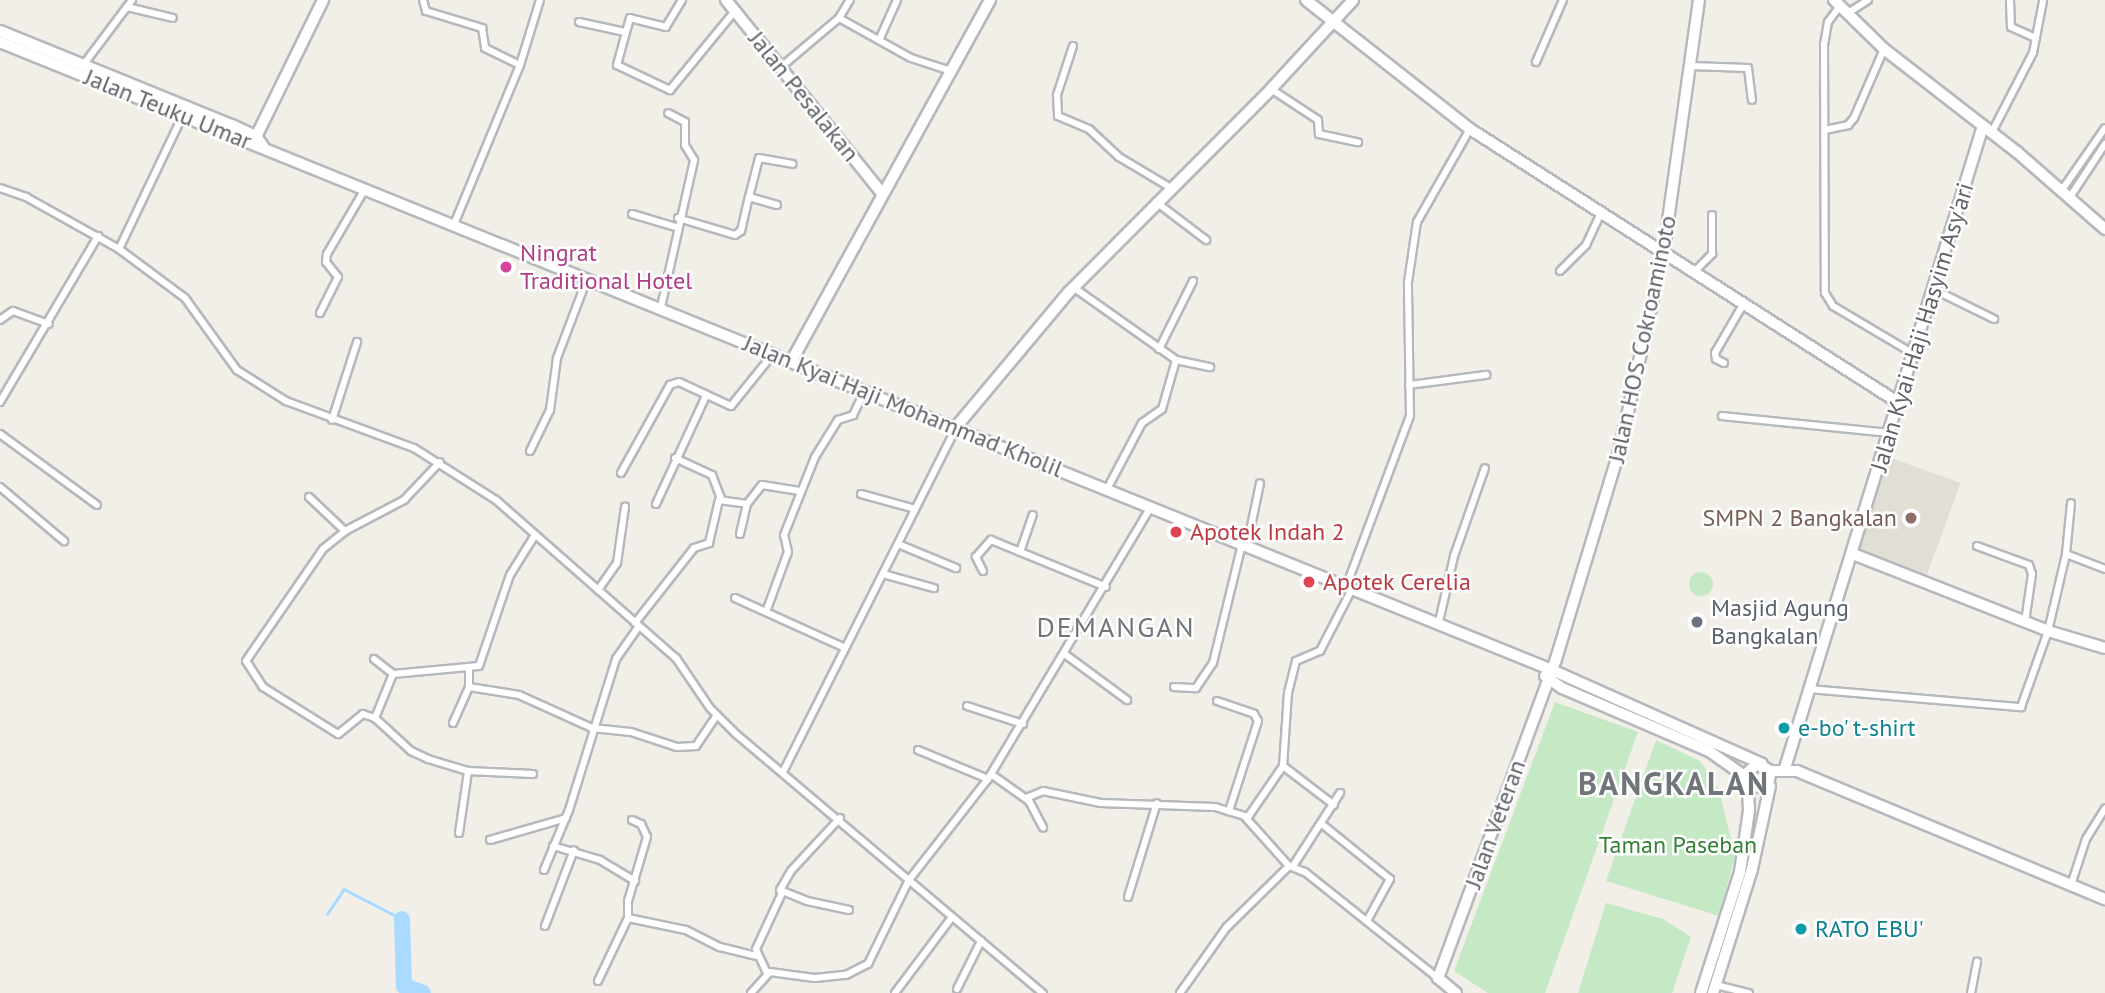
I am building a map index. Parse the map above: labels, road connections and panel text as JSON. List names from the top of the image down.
{
  "streets": {
    "street": [
      "Jalan Pesalakan",
      "Jalan Teuku Umar",
      "Jalan Kyai Haji Hasyim Asy'ari",
      "Jalan HOS Cokroaminoto",
      "Jalan Kyai Haji Mohammad Kholil",
      "Jalan Veteran"
    ]
  },
  "crossings": [
    ["Jalan Teuku Umar", "Jalan Kyai Haji Mohammad Kholil"],
    ["Jalan HOS Cokroaminoto", "Jalan Kyai Haji Mohammad Kholil"],
    ["Jalan HOS Cokroaminoto", "Jalan Veteran"],
    ["Jalan Kyai Haji Mohammad Kholil", "Jalan Veteran"]
  ],
  "districts": ["DEMANGAN", "BANGKALAN"],
  "parks": ["Taman Paseban"],
  "places": [
    "Ningrat Traditional Hotel",
    "SMPN 2 Bangkalan",
    "Apotek Indah 2",
    "Apotek Cerelia",
    "Masjid Agung Bangkalan",
    "e-bo' t-shirt",
    "RATO EBU'"
  ]
}
